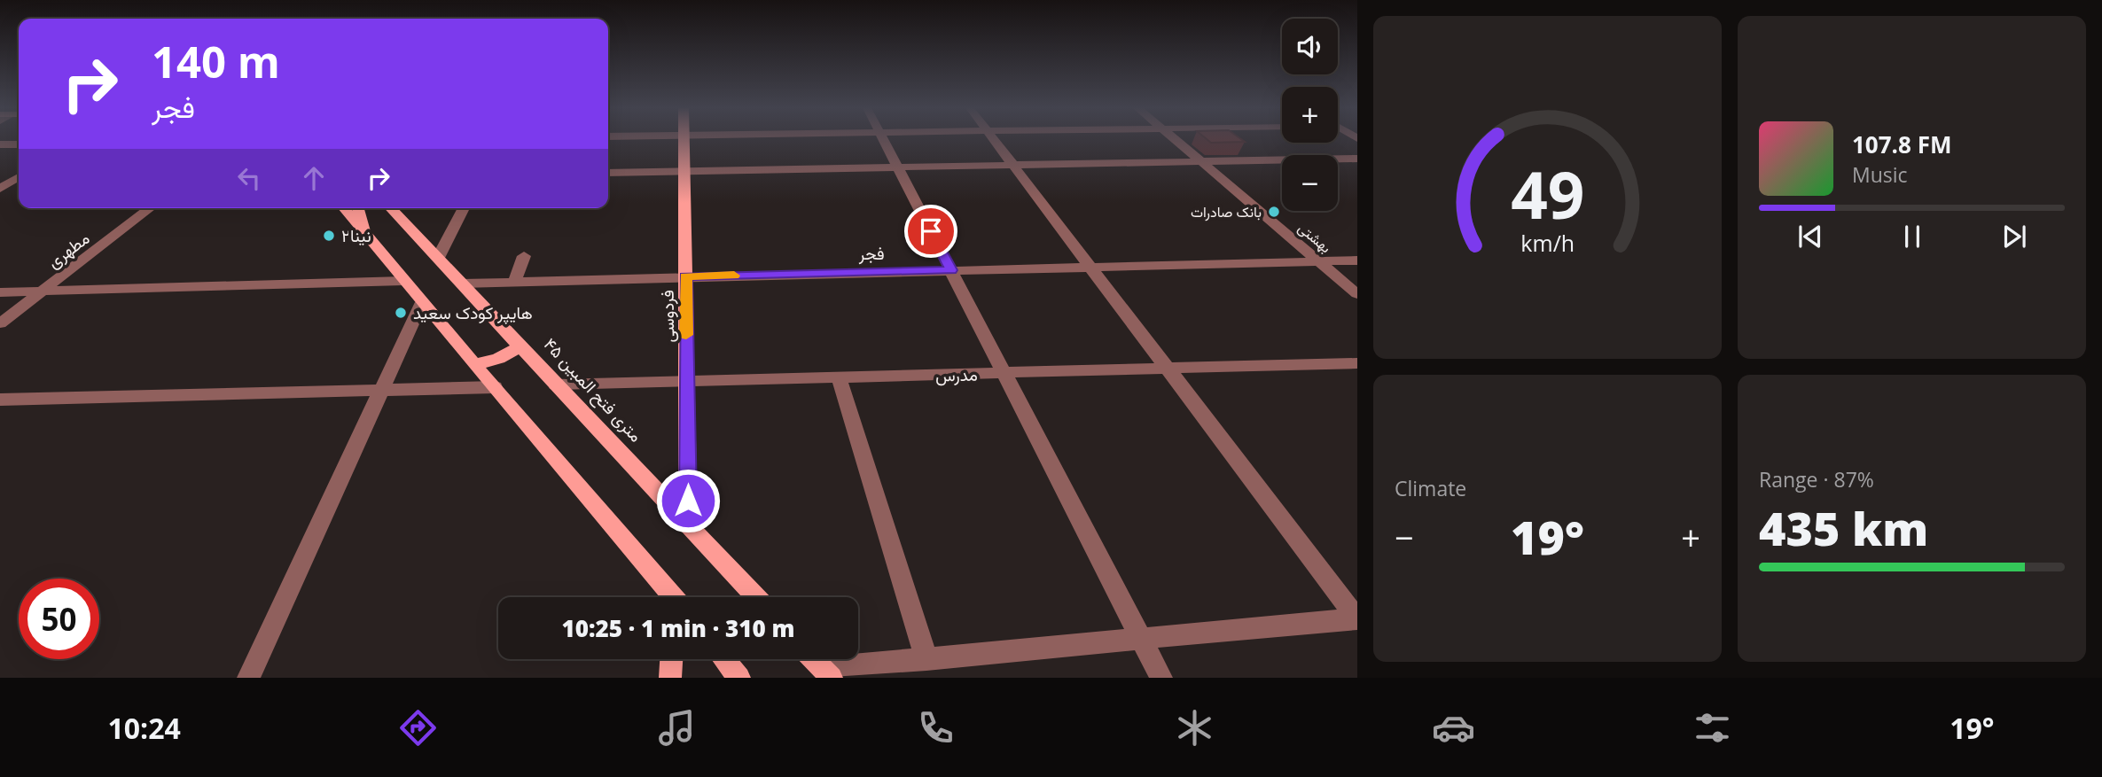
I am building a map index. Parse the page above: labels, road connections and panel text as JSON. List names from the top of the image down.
{
  "streets": {
    "main road": ["فردوسی", "۴۵ متری فتح المبین"],
    "street": [
      "بهشتی",
      "مطهری",
      "فجر",
      "مدرس"
    ]
  },
  "crossings": [
    ["بهشتی", "فجر"],
    ["فجر", "فردوسی"],
    ["فجر", "۴۵ متری فتح المبین"],
    ["فردوسی", "مدرس"],
    ["فردوسی", "۴۵ متری فتح المبین"],
    ["مدرس", "۴۵ متری فتح المبین"]
  ],
  "places": ["بانک صادرات", "نینا۲", "هایپر کودک سعید"],
  "page": {
    "map_buttons": ["+", "−"],
    "turn": ["140 m", "فجر"],
    "song": ["107.8 FM", "Music"],
    "tile": [
      "Climate",
      ["Range · 87%", "435 km"]
    ],
    "heat": ["−", "19°", "+"],
    "limit": "50",
    "trip": "10:25 · 1 min · 310 m",
    "tabs": ["10:24", "19°"],
    "gauge": ["49", "km/h"]
  }
}
